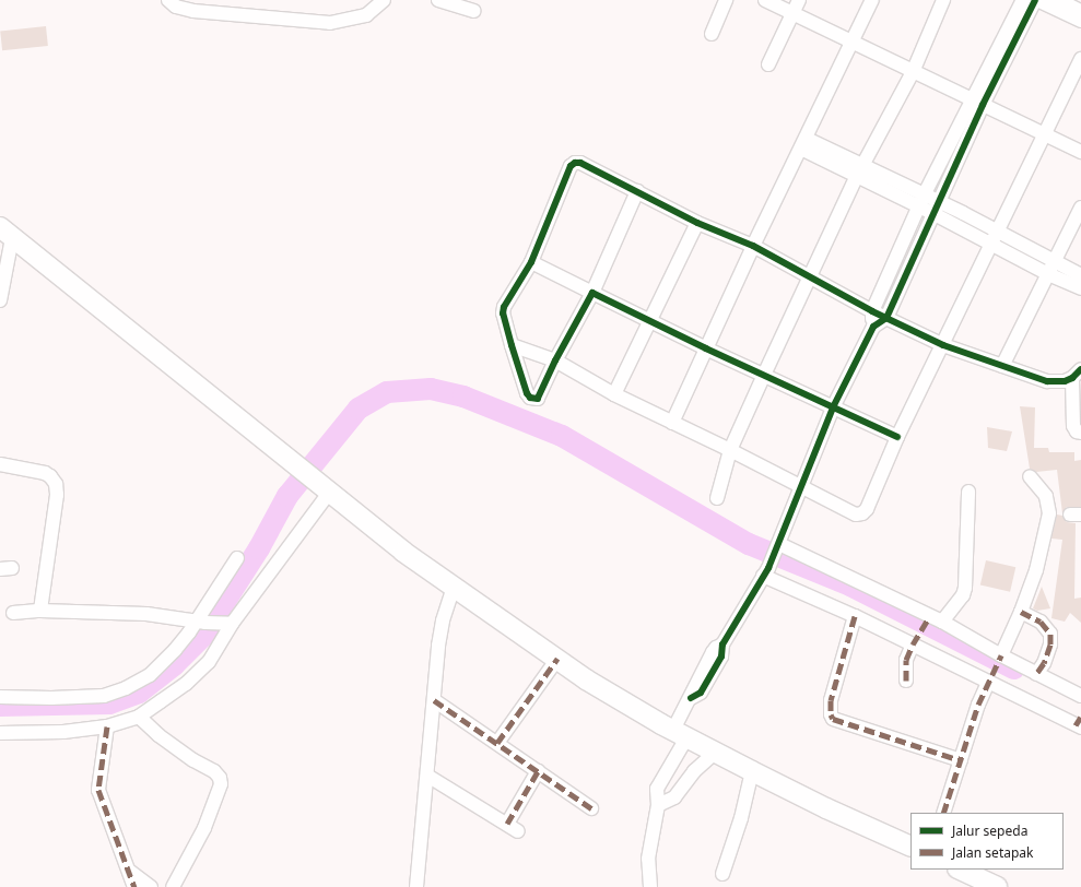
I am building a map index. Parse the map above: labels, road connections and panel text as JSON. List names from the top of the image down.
{
  "legend": ["Jalur sepeda", "Jalan setapak"]
}
